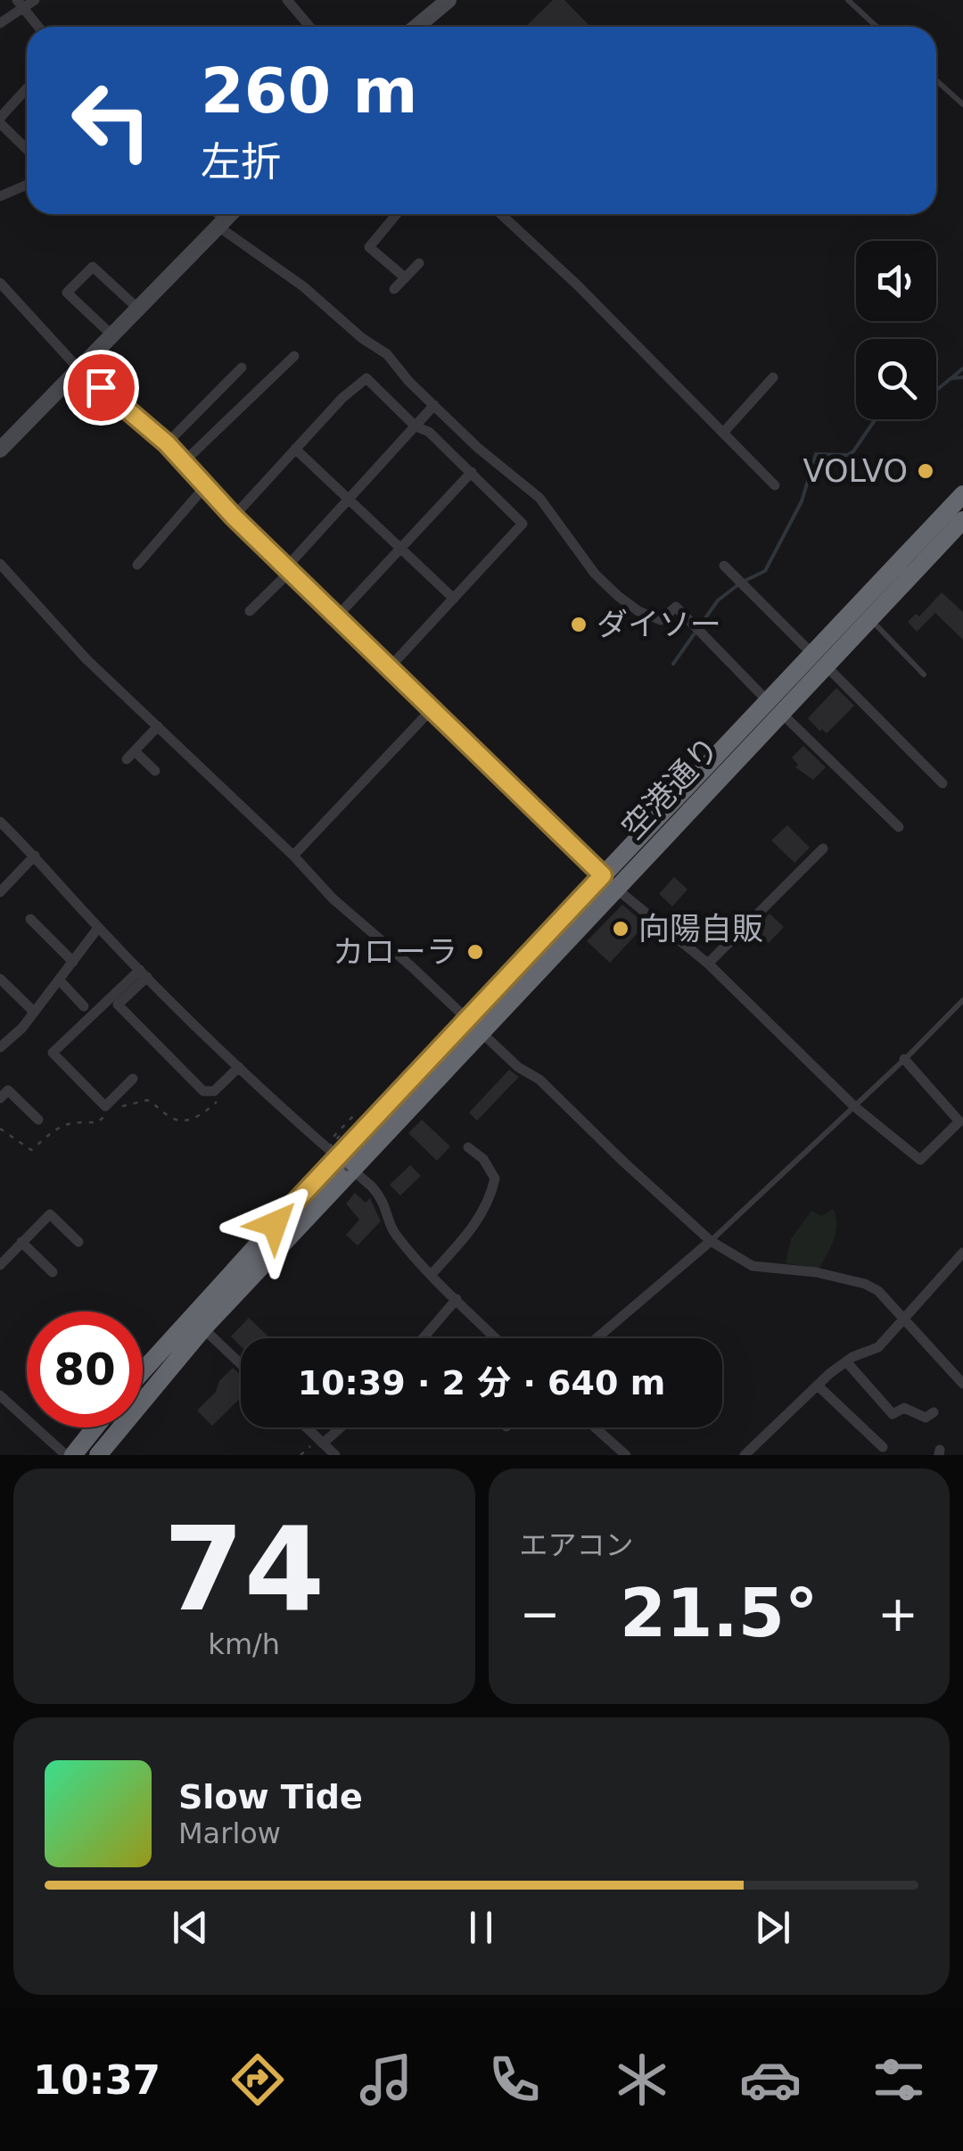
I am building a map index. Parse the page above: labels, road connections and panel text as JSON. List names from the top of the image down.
{
  "streets": {
    "highway": ["空港通り"]
  },
  "places": [
    "VOLVO",
    "ダイソー",
    "向陽自販",
    "カローラ"
  ],
  "page": {
    "turn": ["260 m", "左折"],
    "limit": "80",
    "trip": "10:39 · 2 分 · 640 m",
    "tile": [
      ["74", "km/h"],
      "エアコン"
    ],
    "heat": ["−", "21.5°", "+"],
    "song": ["Slow Tide", "Marlow"],
    "tabs": "10:37"
  }
}
